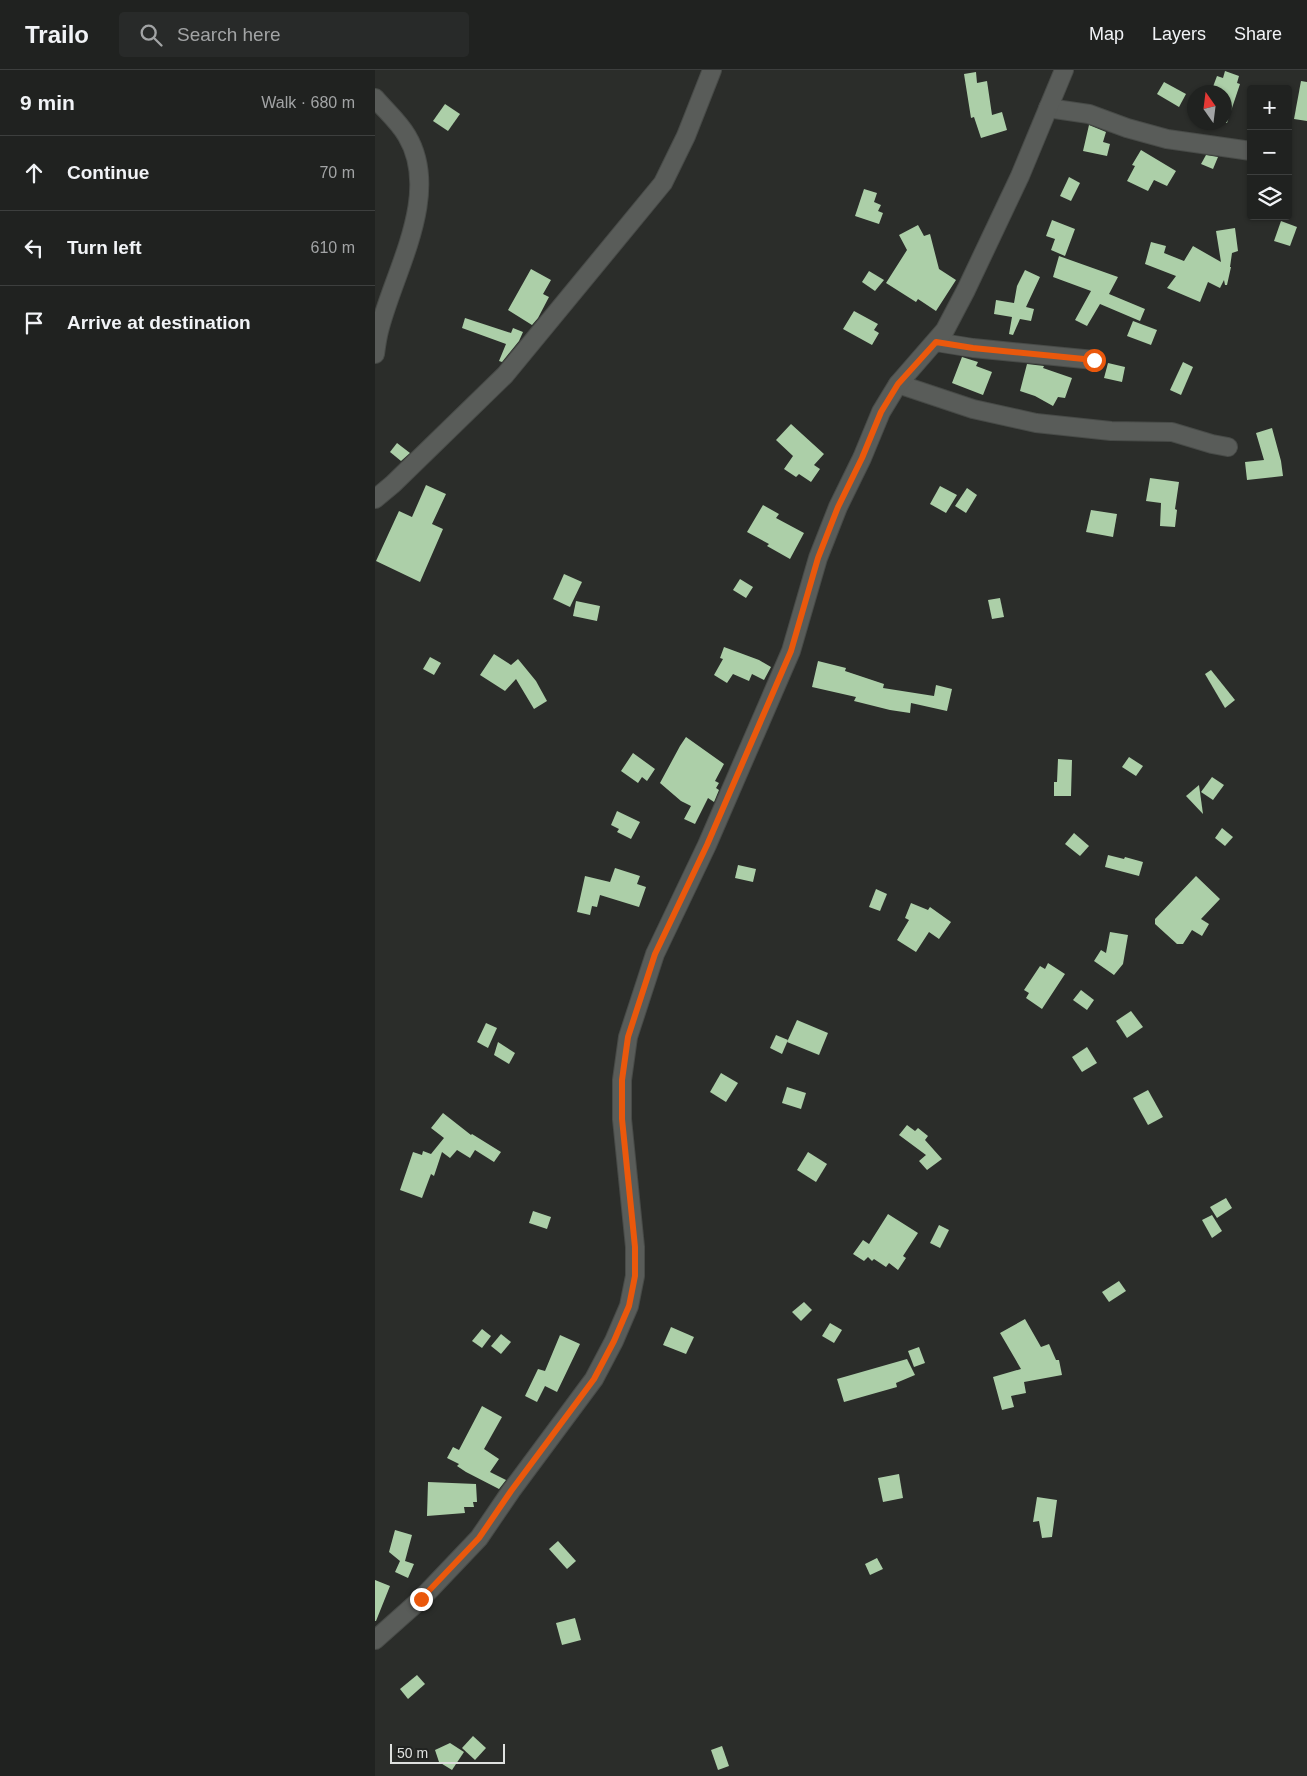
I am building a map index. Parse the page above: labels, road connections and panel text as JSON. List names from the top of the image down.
{
  "scale_bar": "50 m",
  "north": "top",
  "page": {
    "header": "Trailo",
    "search": "Search here",
    "nav": ["Map", "Layers", "Share"],
    "heading": ["9 min", "Walk · 680 m"],
    "map_buttons": ["+", "−"],
    "list": [
      ["Continue", "70 m"],
      ["Turn left", "610 m"],
      "Arrive at destination"
    ],
    "scale": "50 m"
  }
}
